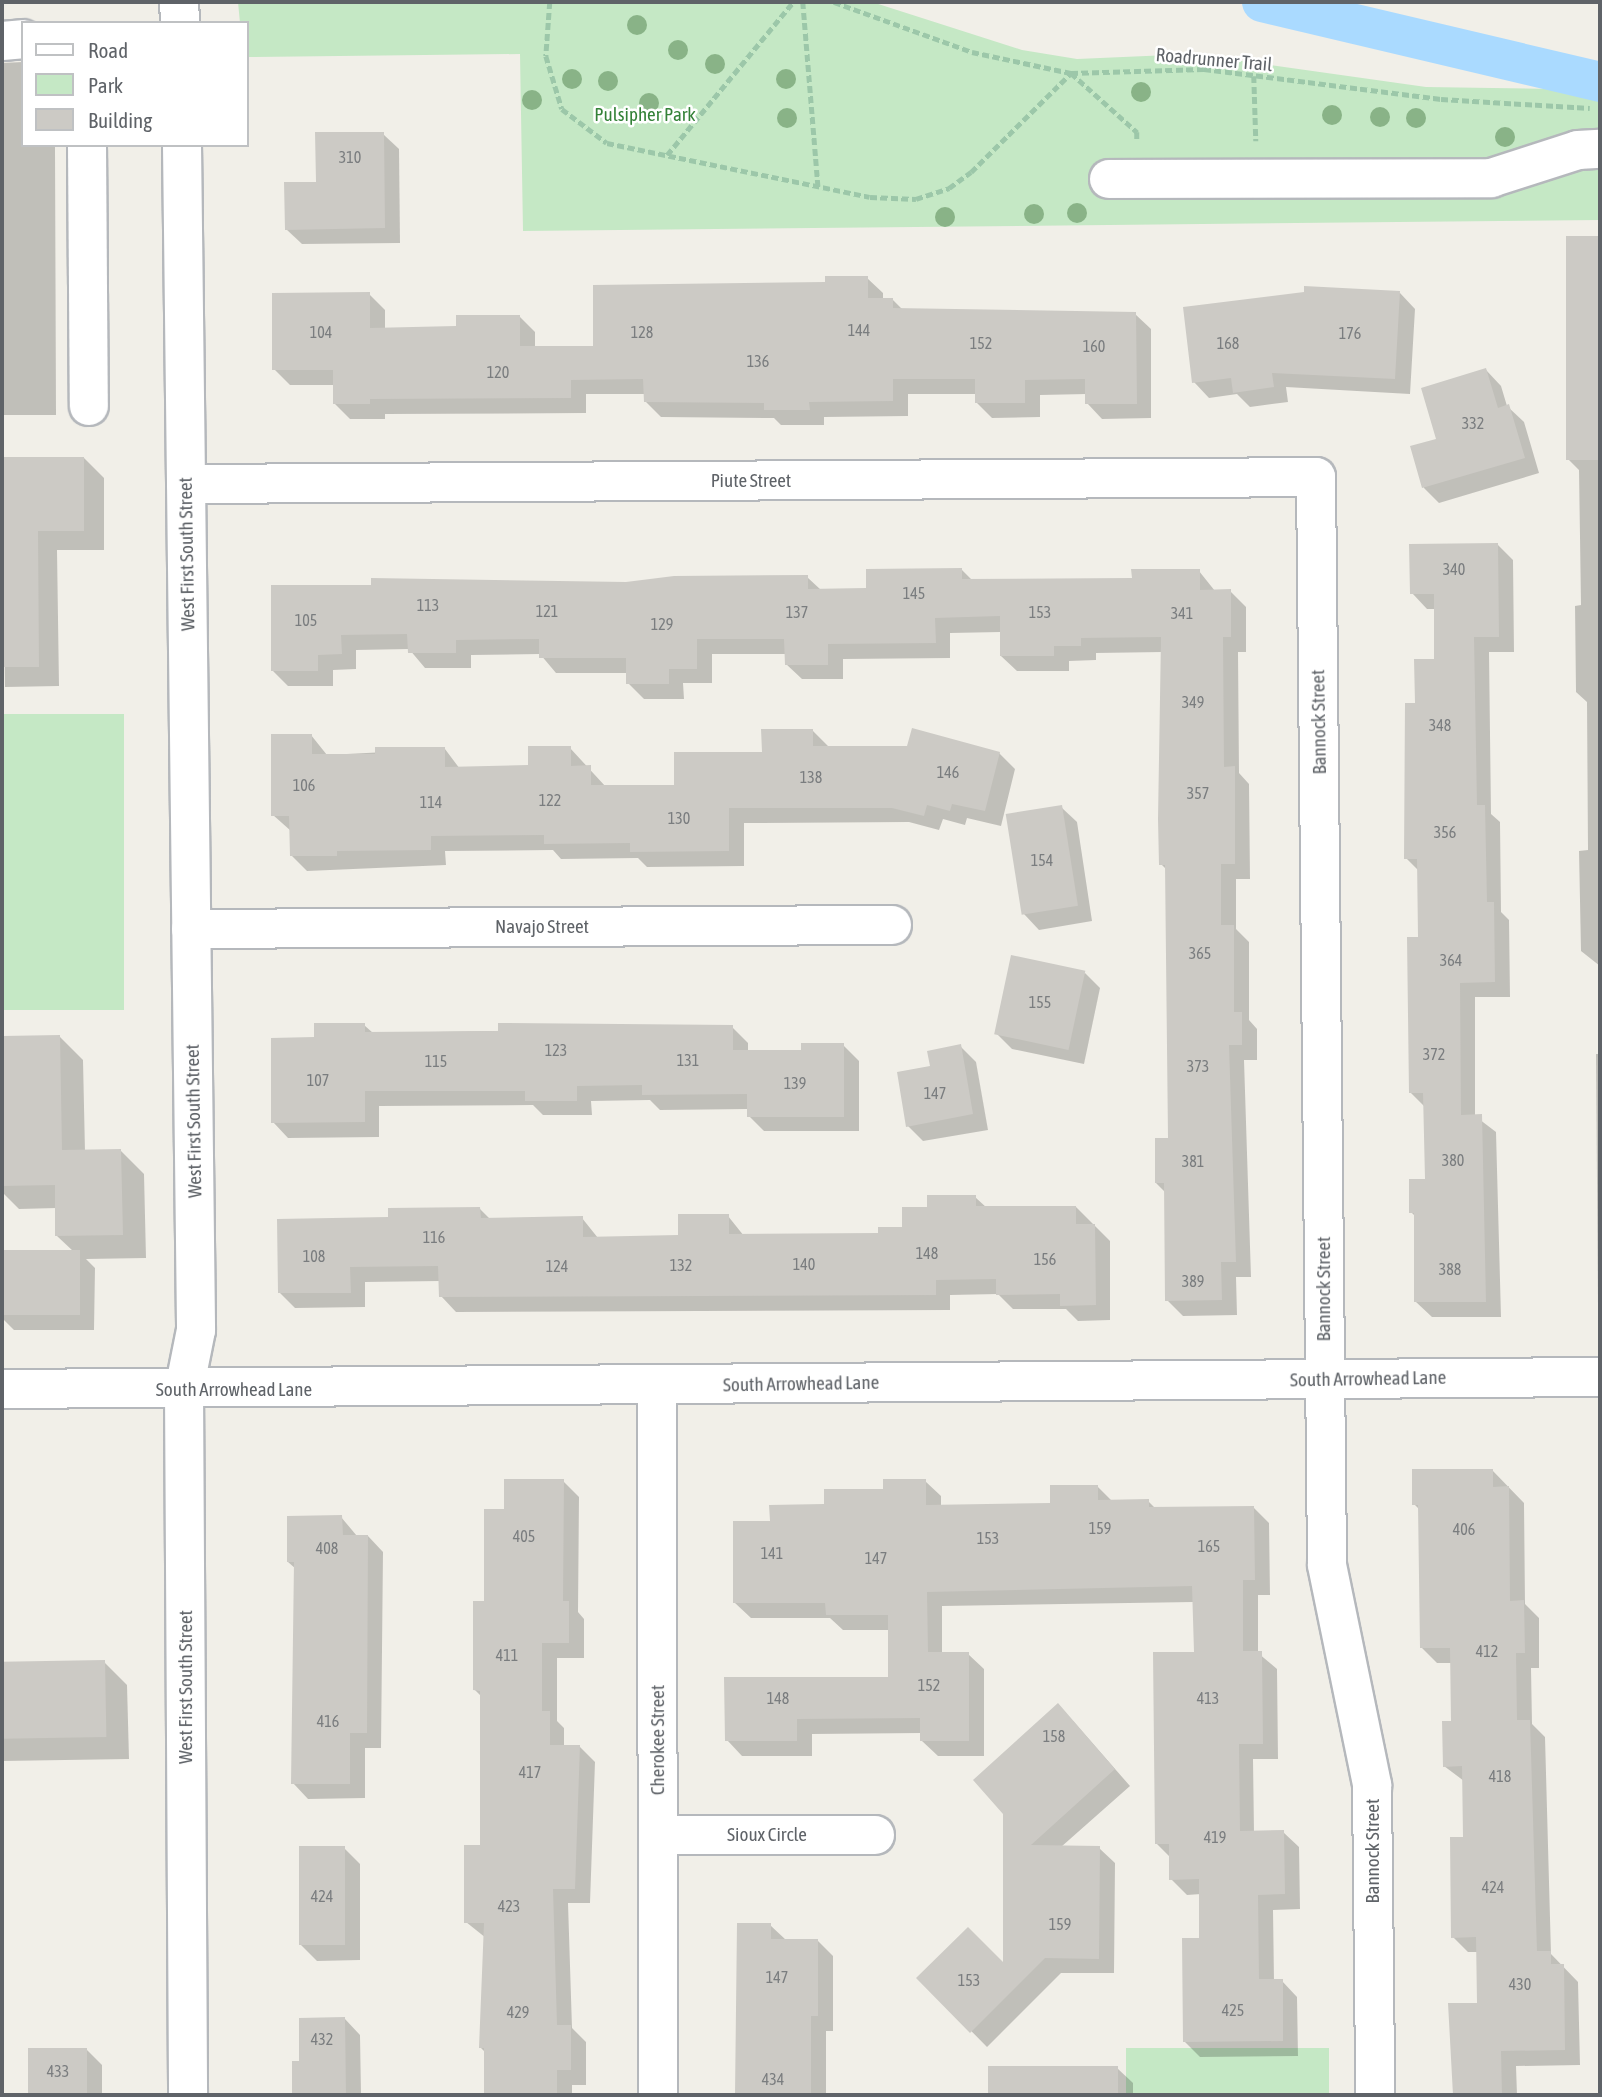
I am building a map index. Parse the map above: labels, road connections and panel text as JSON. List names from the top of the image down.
{
  "streets": {
    "street": [
      "Piute Street",
      "West First South Street",
      "Bannock Street",
      "Navajo Street",
      "South Arrowhead Lane",
      "Cherokee Street",
      "Sioux Circle"
    ],
    "path": ["Roadrunner Trail"]
  },
  "crossings": [
    ["Piute Street", "West First South Street"],
    ["Piute Street", "Bannock Street"],
    ["West First South Street", "Navajo Street"],
    ["West First South Street", "South Arrowhead Lane"],
    ["Bannock Street", "South Arrowhead Lane"],
    ["South Arrowhead Lane", "Cherokee Street"],
    ["Cherokee Street", "Sioux Circle"]
  ],
  "parks": ["Pulsipher Park"],
  "house_numbers": [
    "310",
    "144",
    "104",
    "128",
    "176",
    "152",
    "168",
    "160",
    "136",
    "120",
    "332",
    "340",
    "145",
    "113",
    "121",
    "137",
    "153",
    "341",
    "105",
    "129",
    "349",
    "348",
    "146",
    "138",
    "106",
    "357",
    "122",
    "114",
    "130",
    "356",
    "154",
    "365",
    "364",
    "155",
    "123",
    "372",
    "131",
    "115",
    "373",
    "107",
    "139",
    "147",
    "380",
    "381",
    "116",
    "148",
    "108",
    "156",
    "140",
    "132",
    "124",
    "388",
    "389",
    "159",
    "406",
    "405",
    "153",
    "165",
    "408",
    "141",
    "147",
    "412",
    "411",
    "152",
    "148",
    "413",
    "416",
    "158",
    "417",
    "418",
    "419",
    "424",
    "424",
    "423",
    "159",
    "147",
    "153",
    "430",
    "425",
    "429",
    "432",
    "433",
    "434"
  ],
  "legend": ["Road", "Park", "Building"]
}
